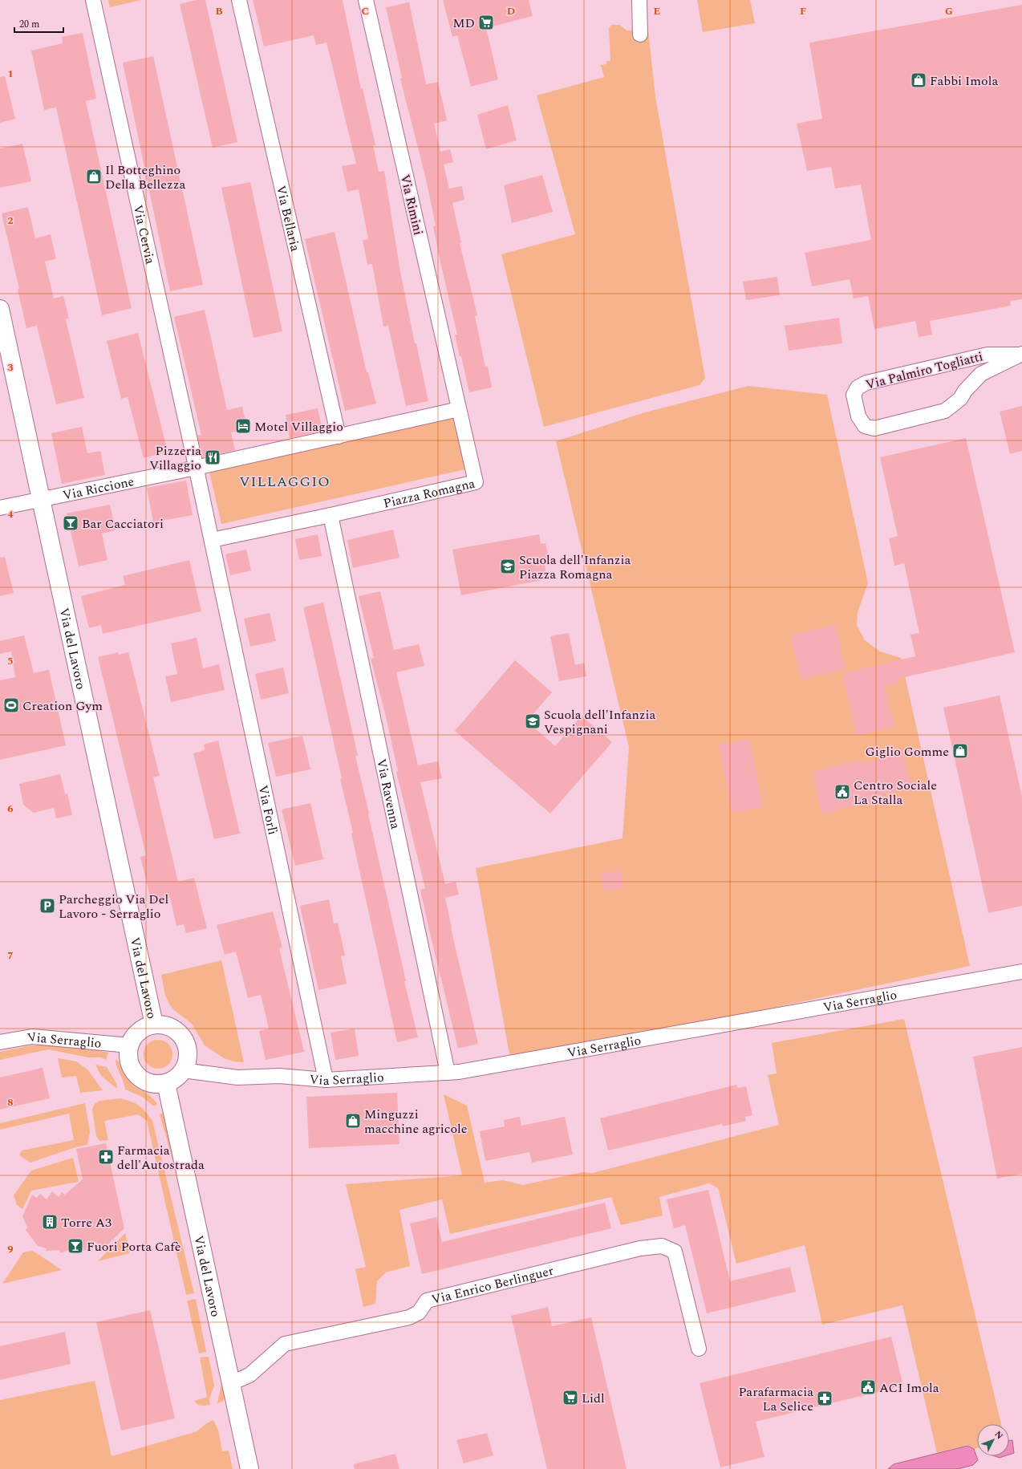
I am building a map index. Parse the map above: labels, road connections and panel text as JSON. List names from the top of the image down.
{
  "streets": {
    "main road": ["Via del Lavoro"],
    "street": [
      "Via Rimini",
      "Via Bellaria",
      "Via Cervia",
      "Via Palmiro Togliatti",
      "Via Riccione",
      "Piazza Romagna",
      "Via Ravenna",
      "Via Forlì",
      "Via Serraglio",
      "Via Enrico Berlinguer"
    ]
  },
  "crossings": [
    ["Via Rimini", "Piazza Romagna"],
    ["Via Cervia", "Via Riccione"],
    ["Via Riccione", "Via del Lavoro"],
    ["Piazza Romagna", "Via Ravenna"],
    ["Piazza Romagna", "Via Forlì"],
    ["Via del Lavoro", "Via Serraglio"],
    ["Via del Lavoro", "Via Enrico Berlinguer"],
    ["Via Ravenna", "Via Serraglio"],
    ["Via Forlì", "Via Serraglio"]
  ],
  "districts": ["VILLAGGIO"],
  "places": {
    "supermarket": ["MD", "Lidl"],
    "shop": [
      "Fabbi Imola",
      "Il Botteghino Della Bellezza",
      "Giglio Gomme",
      "Minguzzi macchine agricole"
    ],
    "hotel": ["Motel Villaggio"],
    "restaurant": ["Pizzeria Villaggio"],
    "bar": ["Bar Cacciatori", "Fuori Porta Cafè"],
    "school or university": ["Scuola dell'Infanzia Piazza Romagna", "Scuola dell'Infanzia Vespignani"],
    "sports": ["Creation Gym"],
    "public building": ["Centro Sociale La Stalla", "ACI Imola"],
    "parking": ["Parcheggio Via Del Lavoro - Serraglio"],
    "pharmacy": ["Farmacia dell'Autostrada", "Parafarmacia La Selice"],
    "building": ["Torre A3"]
  },
  "scale_bar": "20 m",
  "north": "top right",
  "grid": {
    "columns": [
      "B",
      "C",
      "D",
      "E",
      "F",
      "G"
    ],
    "rows": [
      "1",
      "2",
      "3",
      "4",
      "5",
      "6",
      "7",
      "8",
      "9"
    ]
  }
}
